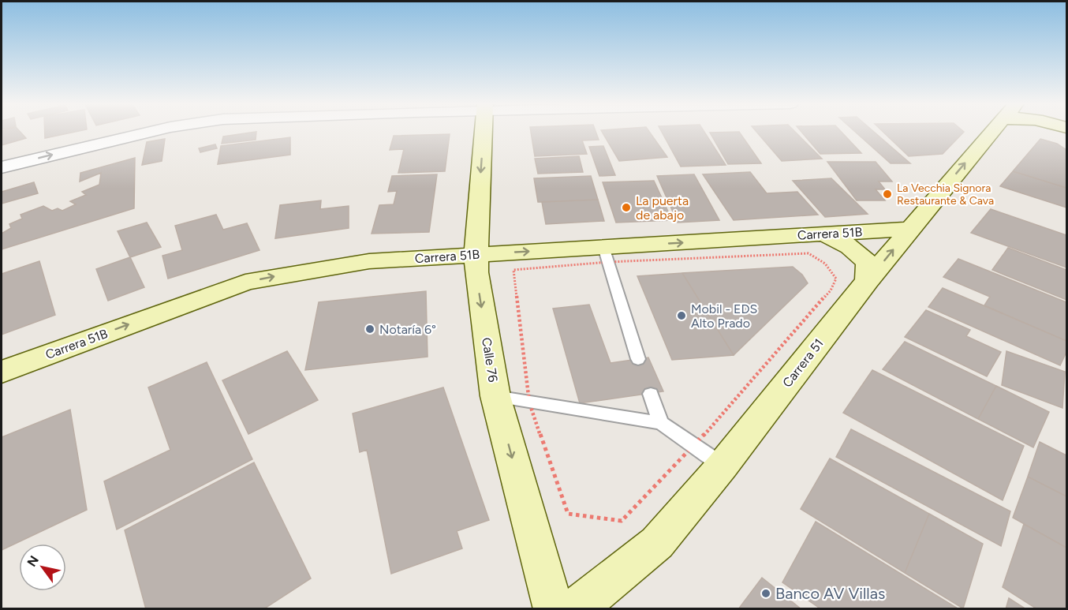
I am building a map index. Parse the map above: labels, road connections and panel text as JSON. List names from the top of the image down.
{
  "streets": {
    "main road": ["Carrera 51B", "Calle 76", "Carrera 51"]
  },
  "crossings": [
    ["Carrera 51B", "Calle 76"],
    ["Carrera 51B", "Carrera 51"]
  ],
  "one_way": ["Carrera 51B", "Calle 76"],
  "places": [
    "La Vecchia Signora Restaurante & Cava",
    "La puerta de abajo",
    "Mobil - EDS Alto Prado",
    "Notaría 6°",
    "Banco AV Villas"
  ],
  "north": "top left"
}
